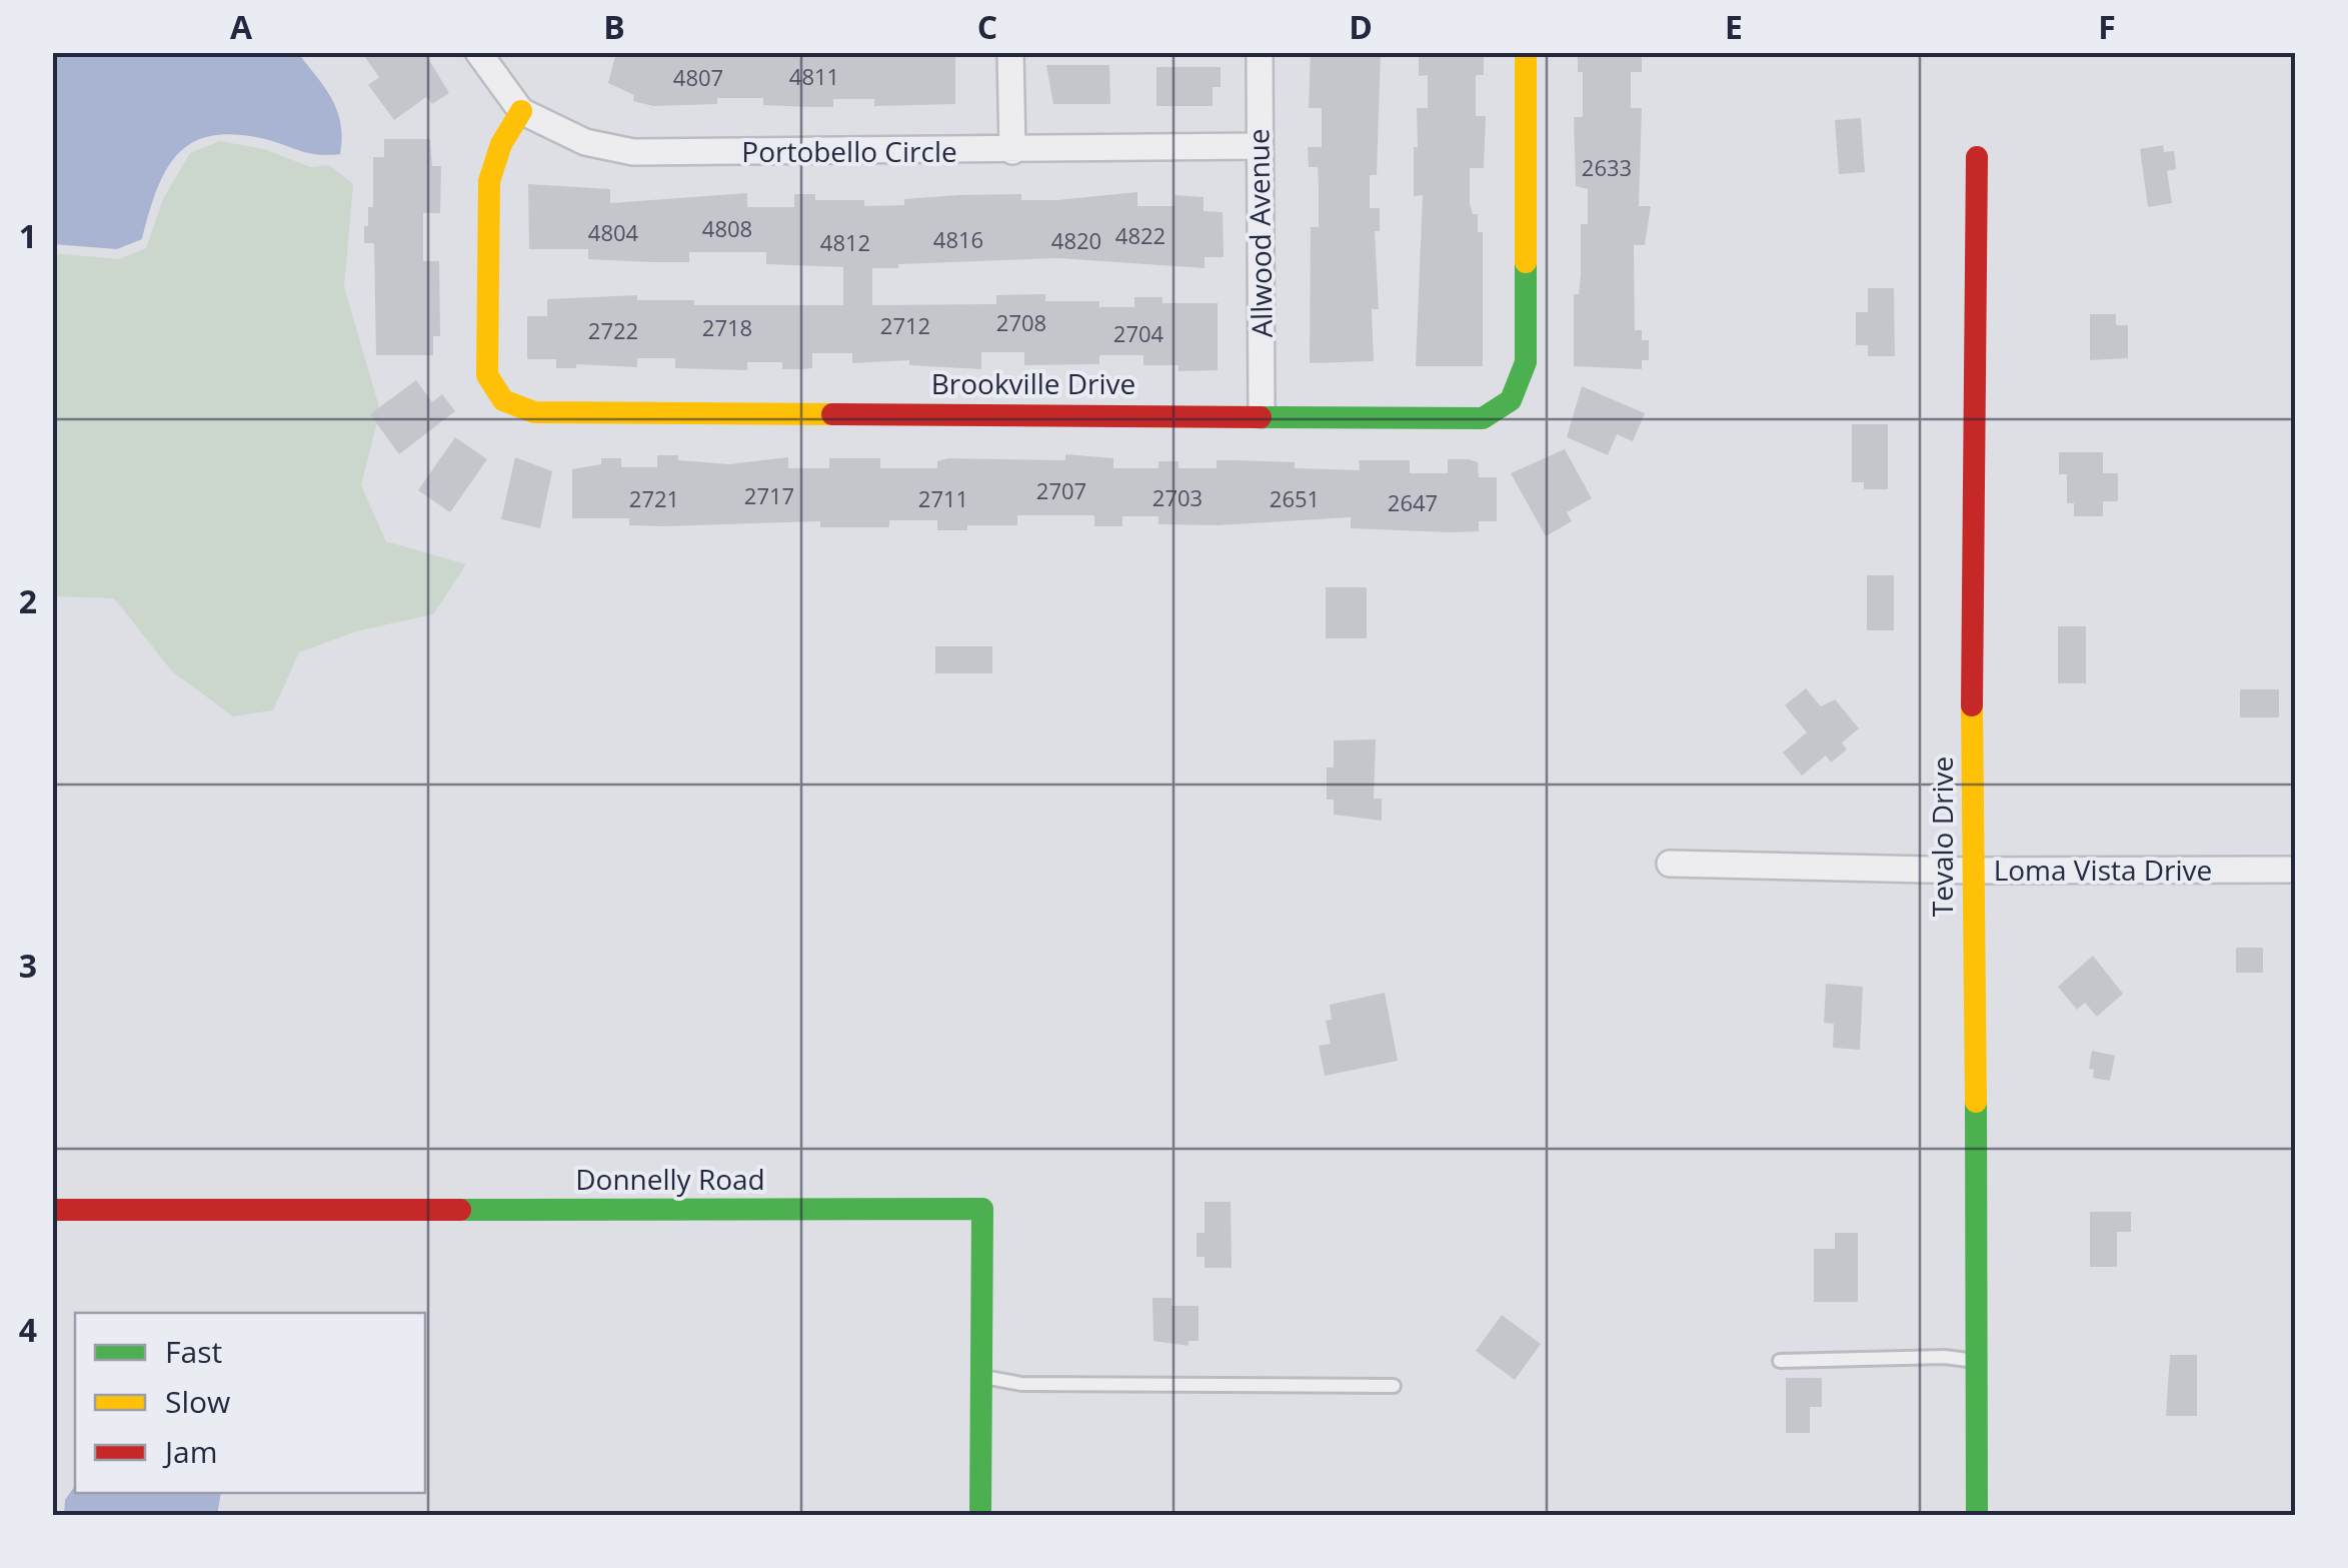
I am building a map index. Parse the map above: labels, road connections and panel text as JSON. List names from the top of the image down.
{
  "streets": {
    "street": [
      "Portobello Circle",
      "Allwood Avenue",
      "Brookville Drive",
      "Tevalo Drive",
      "Loma Vista Drive",
      "Donnelly Road"
    ]
  },
  "crossings": [
    ["Portobello Circle", "Allwood Avenue"],
    ["Portobello Circle", "Brookville Drive"],
    ["Allwood Avenue", "Brookville Drive"],
    ["Tevalo Drive", "Loma Vista Drive"]
  ],
  "house_numbers": [
    "4811",
    "4807",
    "2633",
    "4808",
    "4804",
    "4822",
    "4816",
    "4820",
    "4812",
    "2708",
    "2712",
    "2718",
    "2722",
    "2704",
    "2707",
    "2717",
    "2703",
    "2721",
    "2711",
    "2651",
    "2647"
  ],
  "legend": ["Fast", "Slow", "Jam"],
  "grid": {
    "columns": [
      "A",
      "B",
      "C",
      "D",
      "E",
      "F"
    ],
    "rows": [
      "1",
      "2",
      "3",
      "4"
    ]
  }
}
